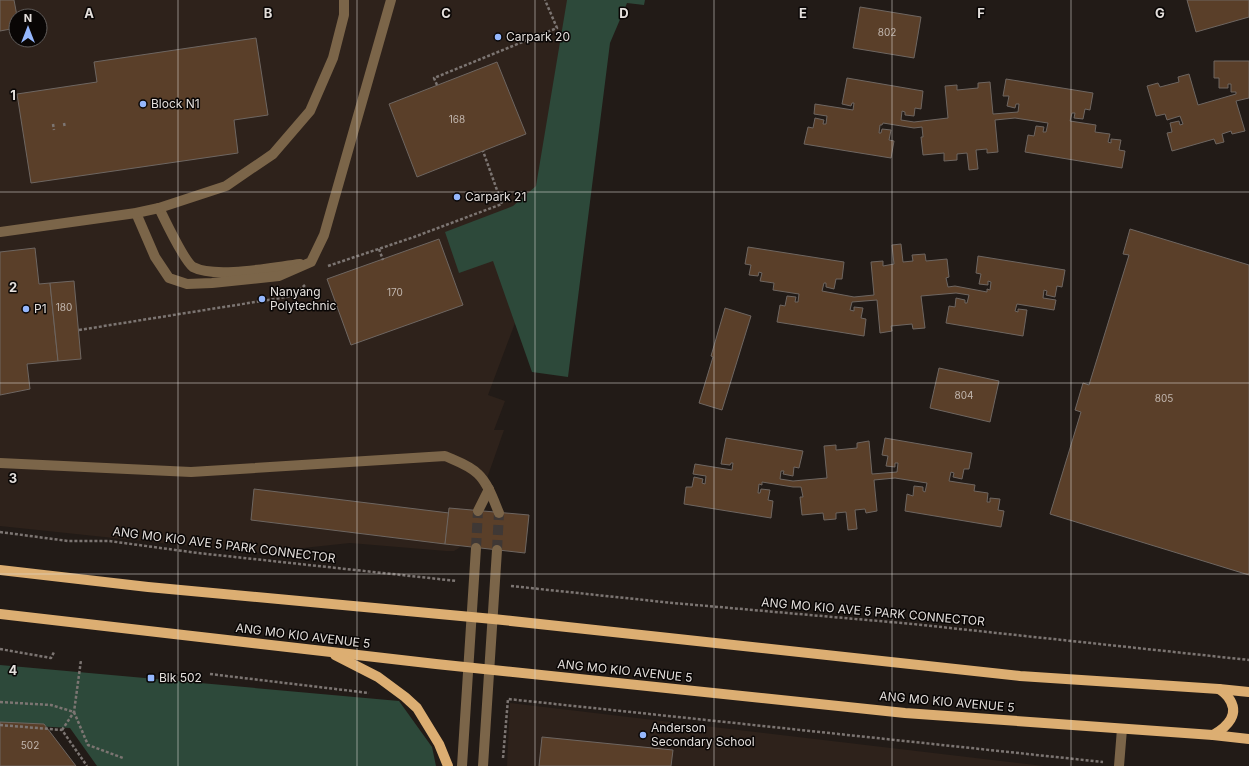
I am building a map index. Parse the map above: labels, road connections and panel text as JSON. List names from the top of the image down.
{
  "streets": {
    "main road": ["ANG MO KIO AVENUE 5"],
    "path": ["ANG MO KIO AVE 5 PARK CONNECTOR"]
  },
  "places": {
    "other": [
      "Carpark 20",
      "Block N1",
      "Carpark 21",
      "Nanyang Polytechnic",
      "P1",
      "Anderson Secondary School"
    ],
    "transit": ["Blk 502"]
  },
  "house_numbers": [
    "802",
    "168",
    "170",
    "180",
    "804",
    "805",
    "502"
  ],
  "north": "top",
  "grid": {
    "columns": [
      "A",
      "B",
      "C",
      "D",
      "E",
      "F",
      "G"
    ],
    "rows": [
      "1",
      "2",
      "3",
      "4"
    ]
  }
}
